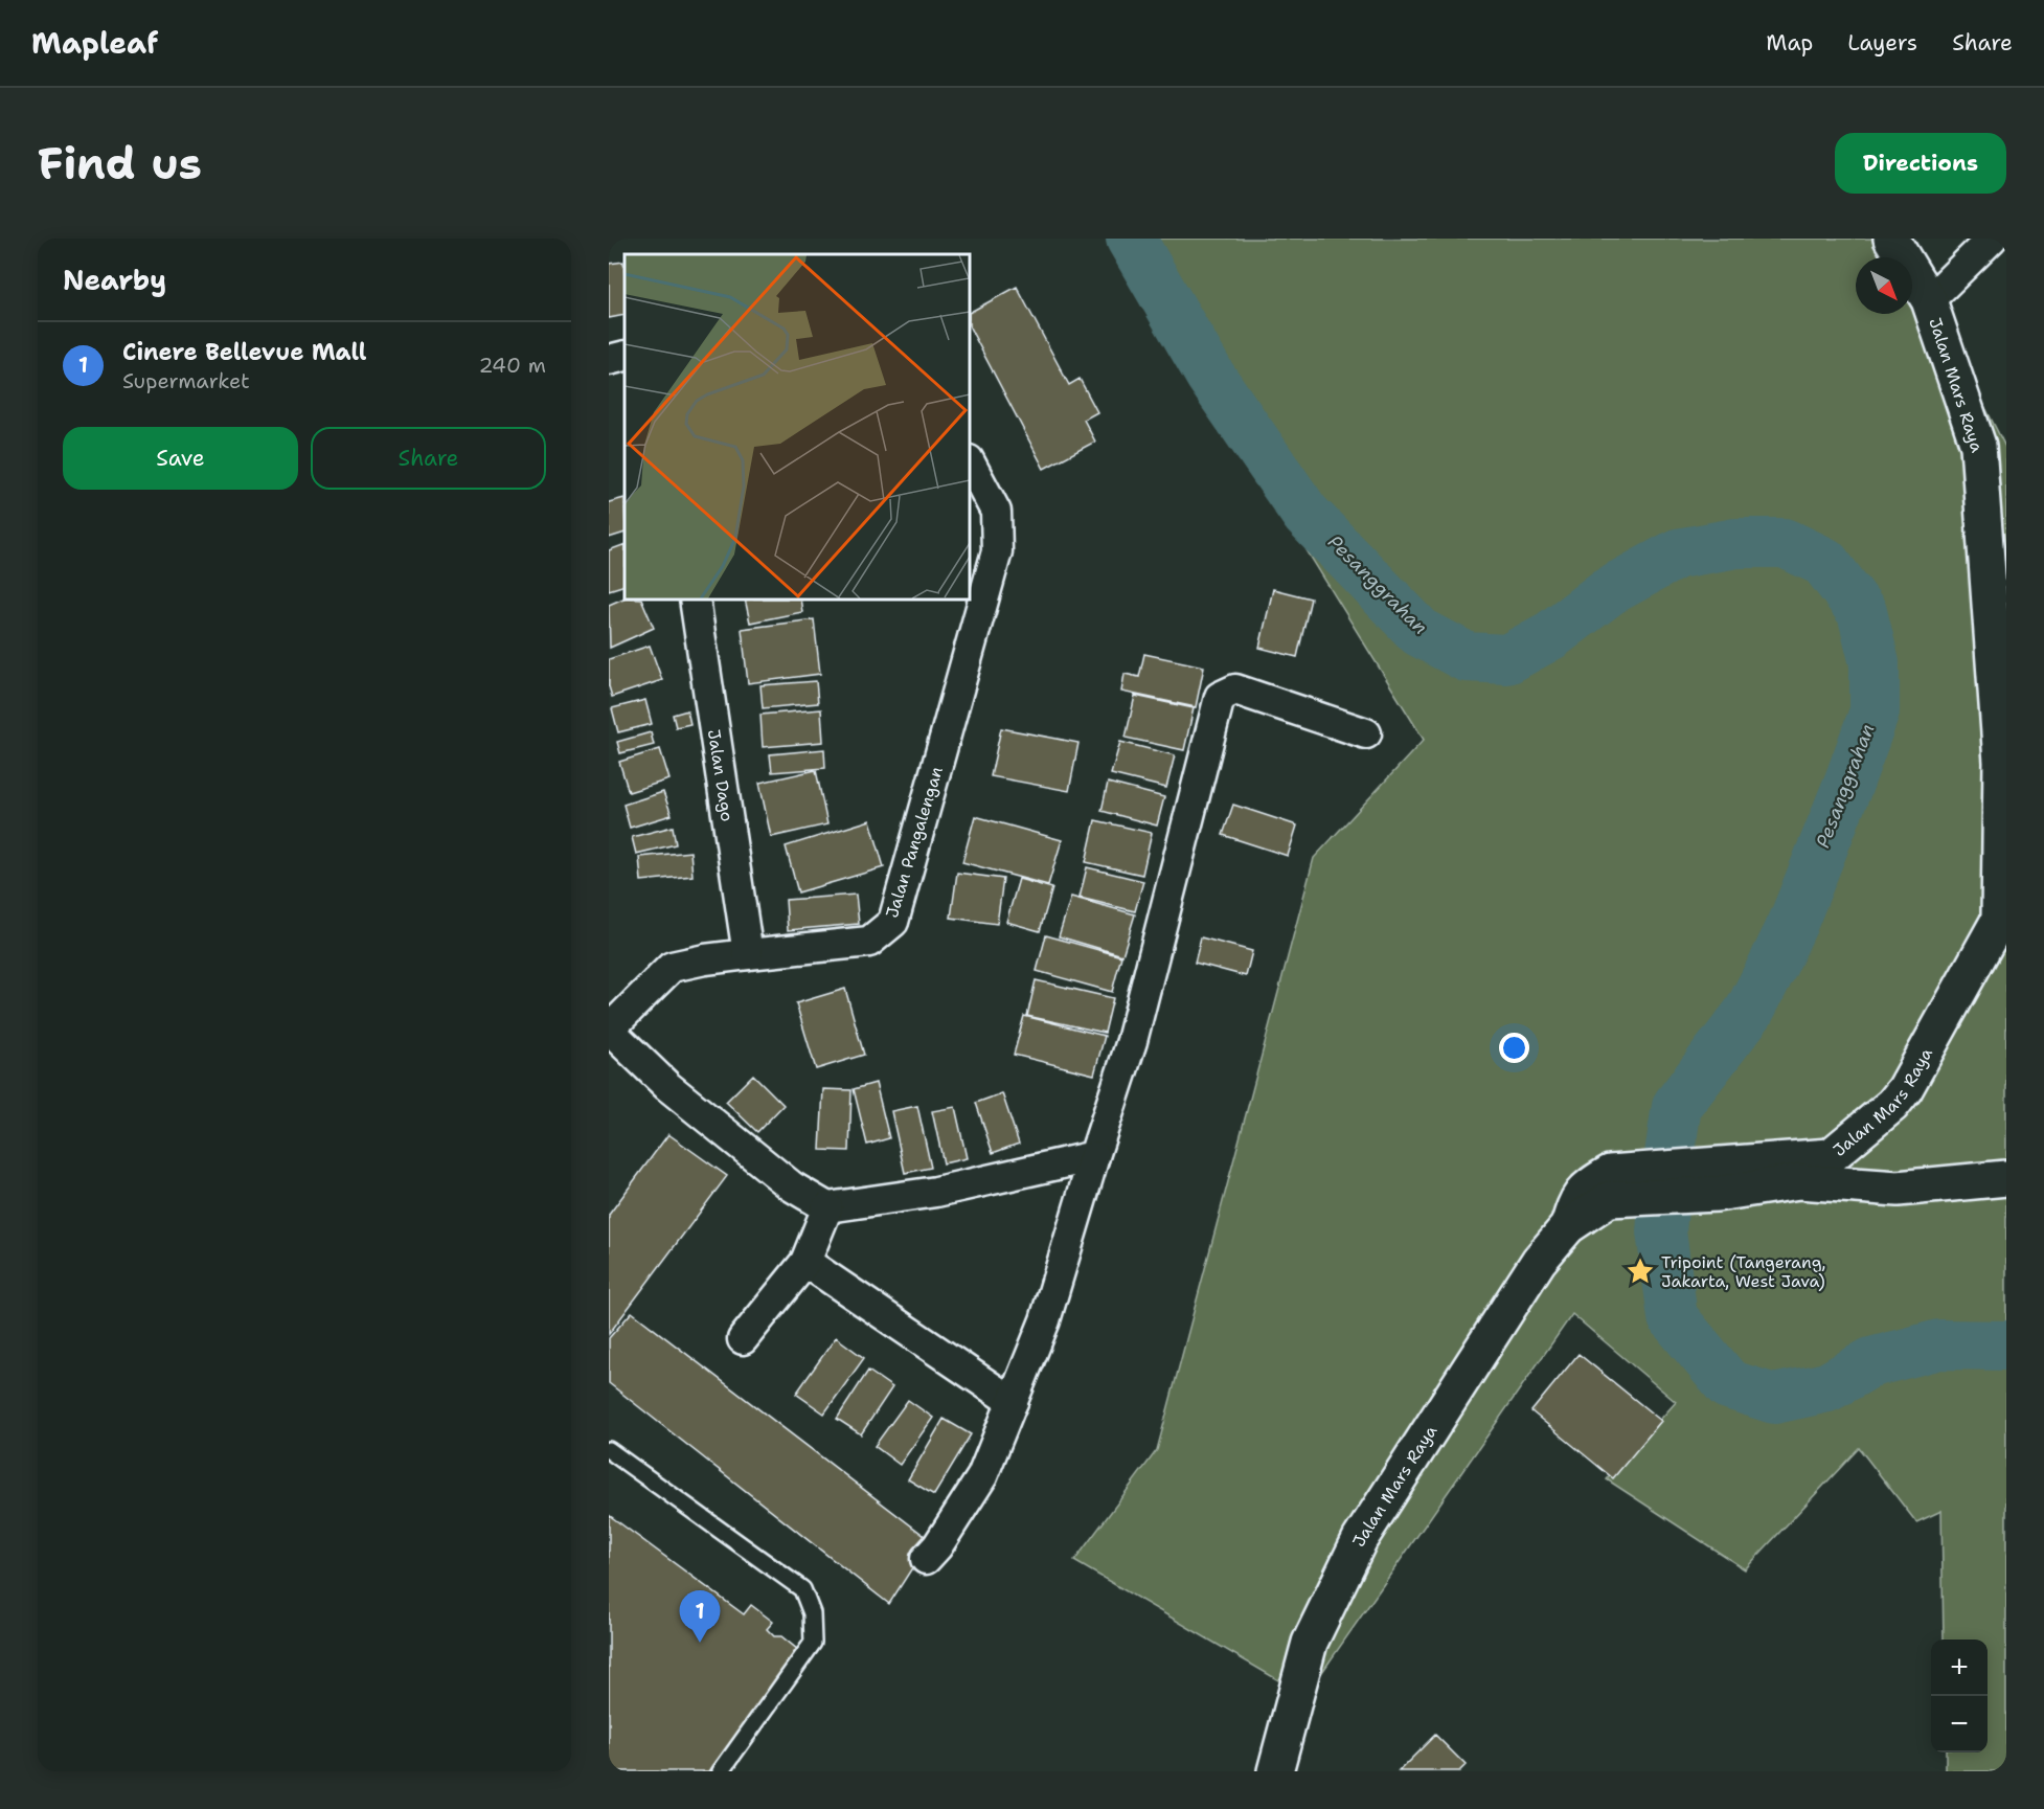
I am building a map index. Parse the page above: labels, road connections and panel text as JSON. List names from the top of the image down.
{
  "streets": {
    "street": ["Jalan Mars Raya", "Jalan Dago", "Jalan Pangalengan"]
  },
  "crossings": [
    ["Jalan Dago", "Jalan Pangalengan"]
  ],
  "water": ["Pesanggrahan"],
  "places": {
    "place": ["Tripoint (Tangerang, Jakarta, West Java)"]
  },
  "north": "bottom right",
  "page": {
    "header": "Mapleaf",
    "nav": ["Map", "Layers", "Share"],
    "buttons": [
      "Directions",
      ["Save", "Share"]
    ],
    "title": "Find us",
    "heading": "Nearby",
    "list": [
      {
        "mark": "1",
        "name": "Cinere Bellevue Mall",
        "note": "Supermarket",
        "value": "240 m"
      }
    ],
    "pins": "1",
    "map_buttons": ["+", "−"]
  }
}
